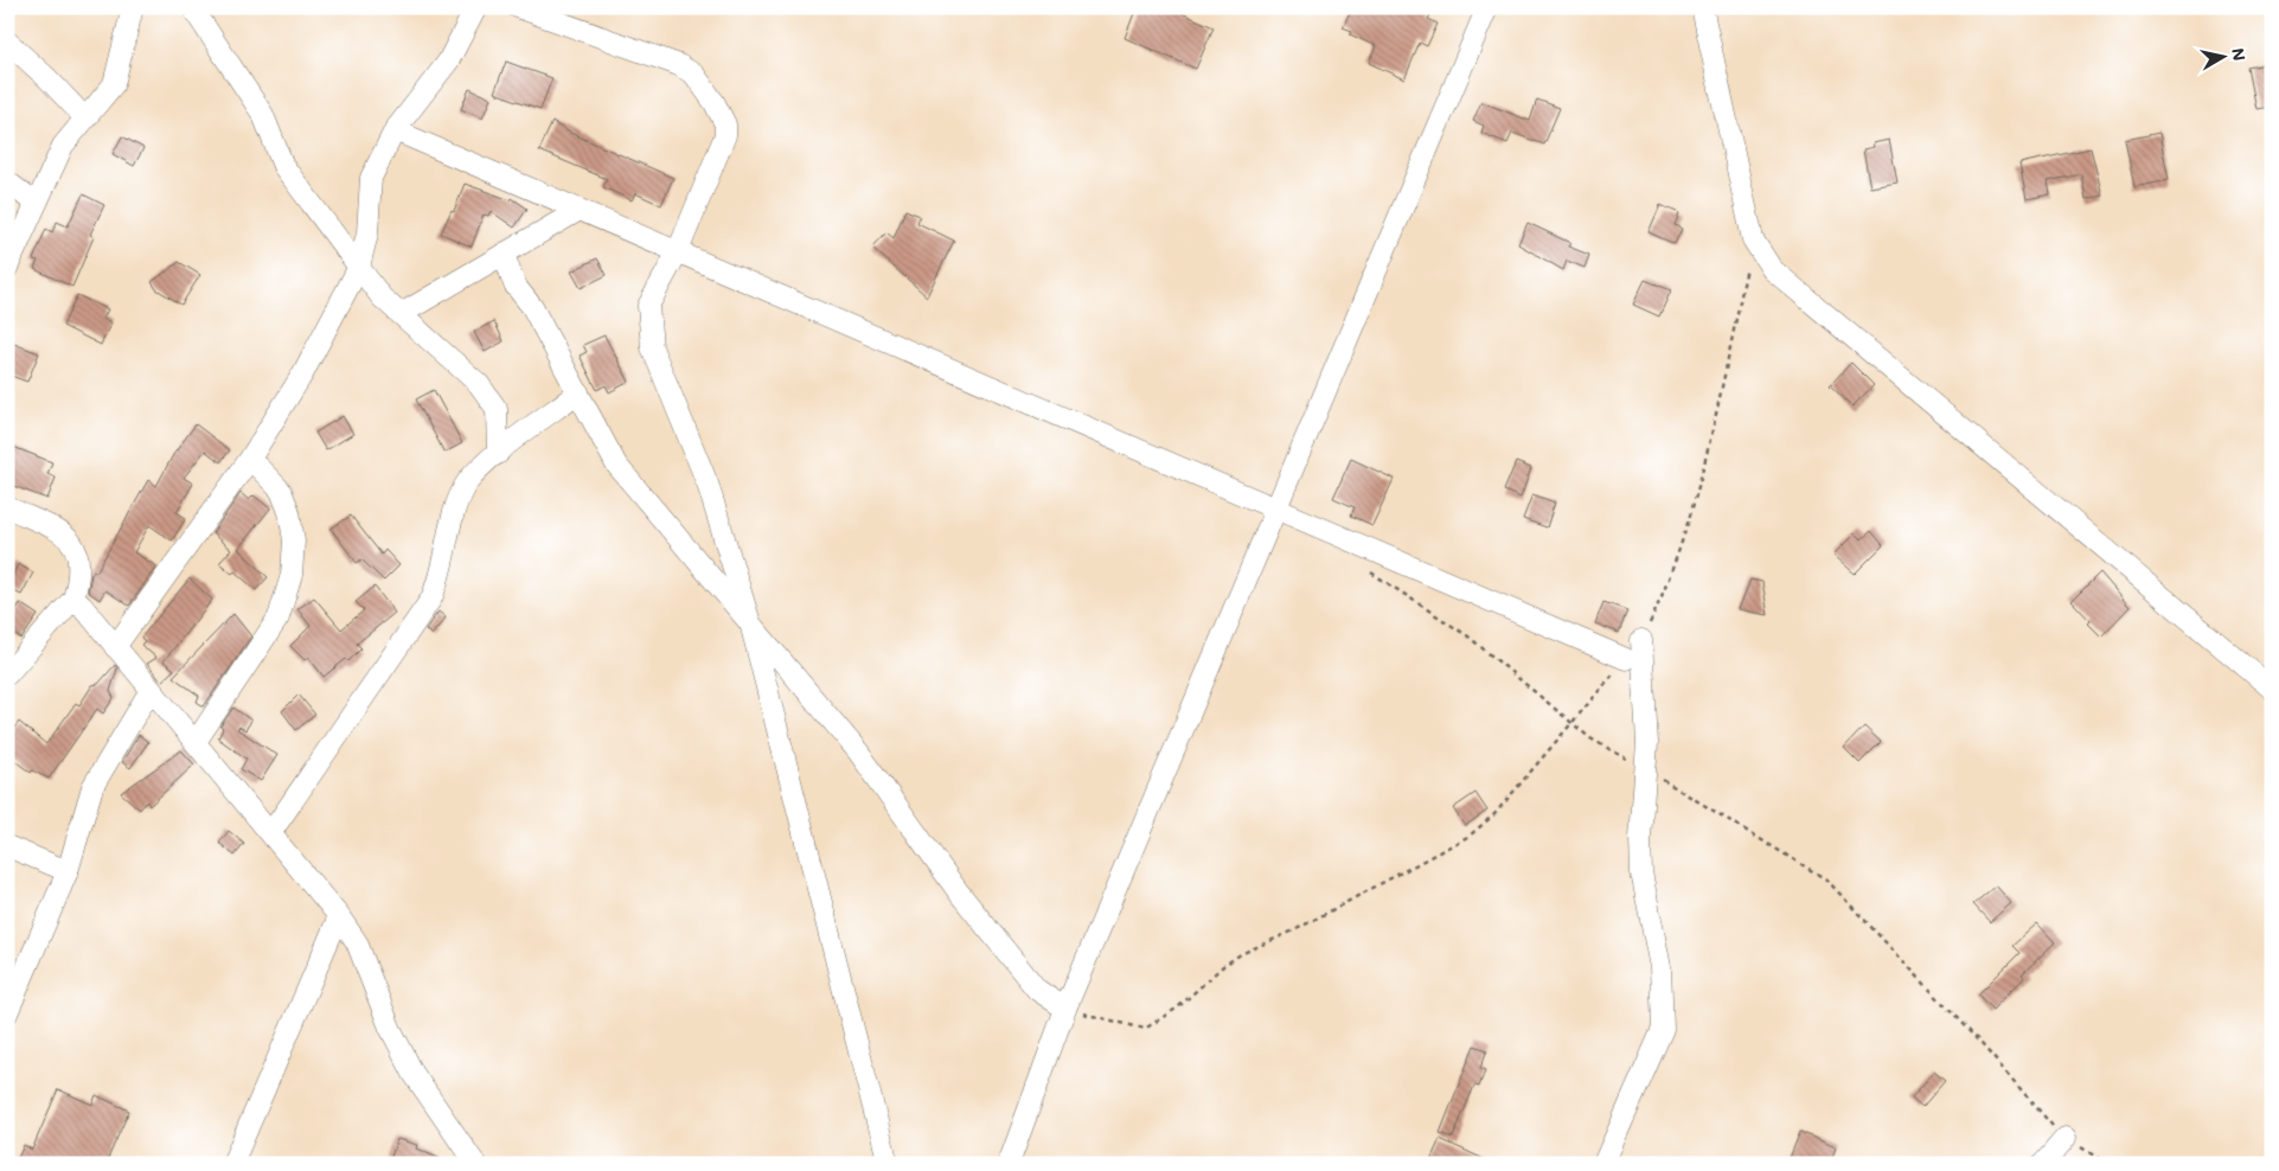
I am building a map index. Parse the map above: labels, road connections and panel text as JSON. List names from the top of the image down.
{
  "north": "right"
}
